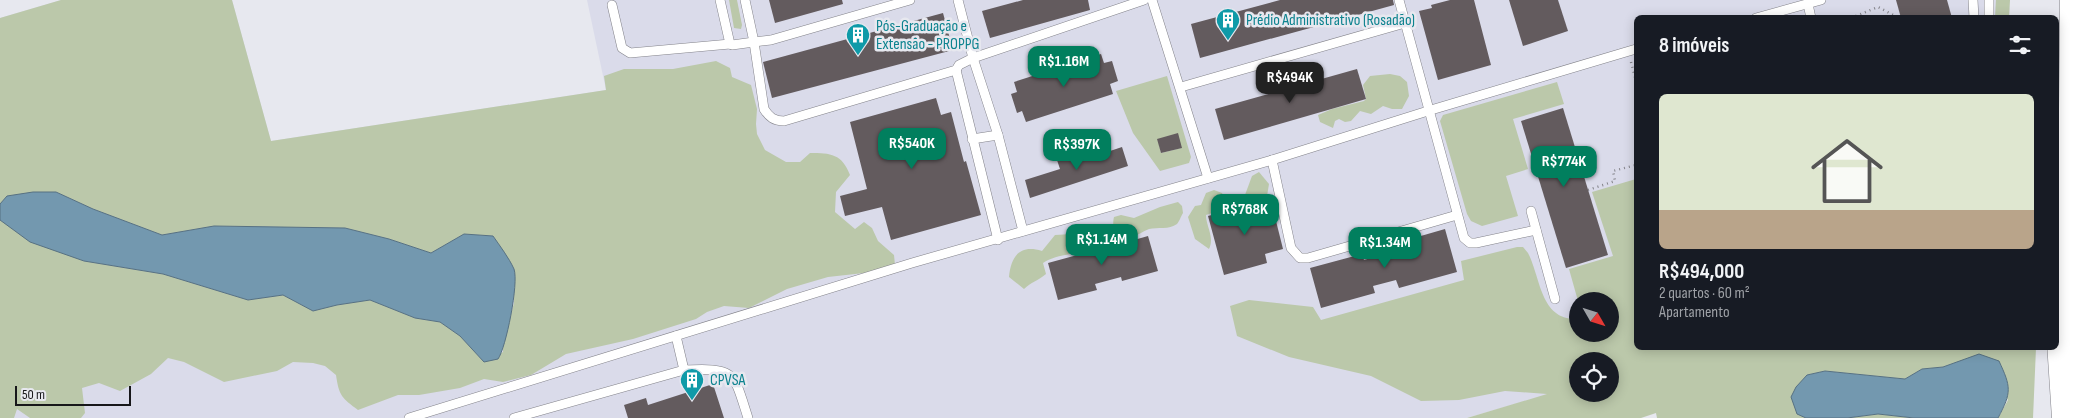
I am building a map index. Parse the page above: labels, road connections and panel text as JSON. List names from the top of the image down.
{
  "places": {
    "building": ["Prédio Administrativo (Rosadão)", "Pós-Graduação e Extensão - PROPPG", "CPVSA"]
  },
  "scale_bar": "50 m",
  "north": "bottom right",
  "page": {
    "heading": "8 imóveis",
    "price": [
      "R$1.16M",
      "R$494K",
      "R$540K",
      "R$397K",
      "R$774K",
      "R$768K",
      "R$1.14M",
      "R$1.34M"
    ],
    "list": [
      {
        "name": "R$494,000",
        "note": "2 quartos · 60 m² · Apartamento"
      }
    ],
    "scale": "50 m"
  }
}
